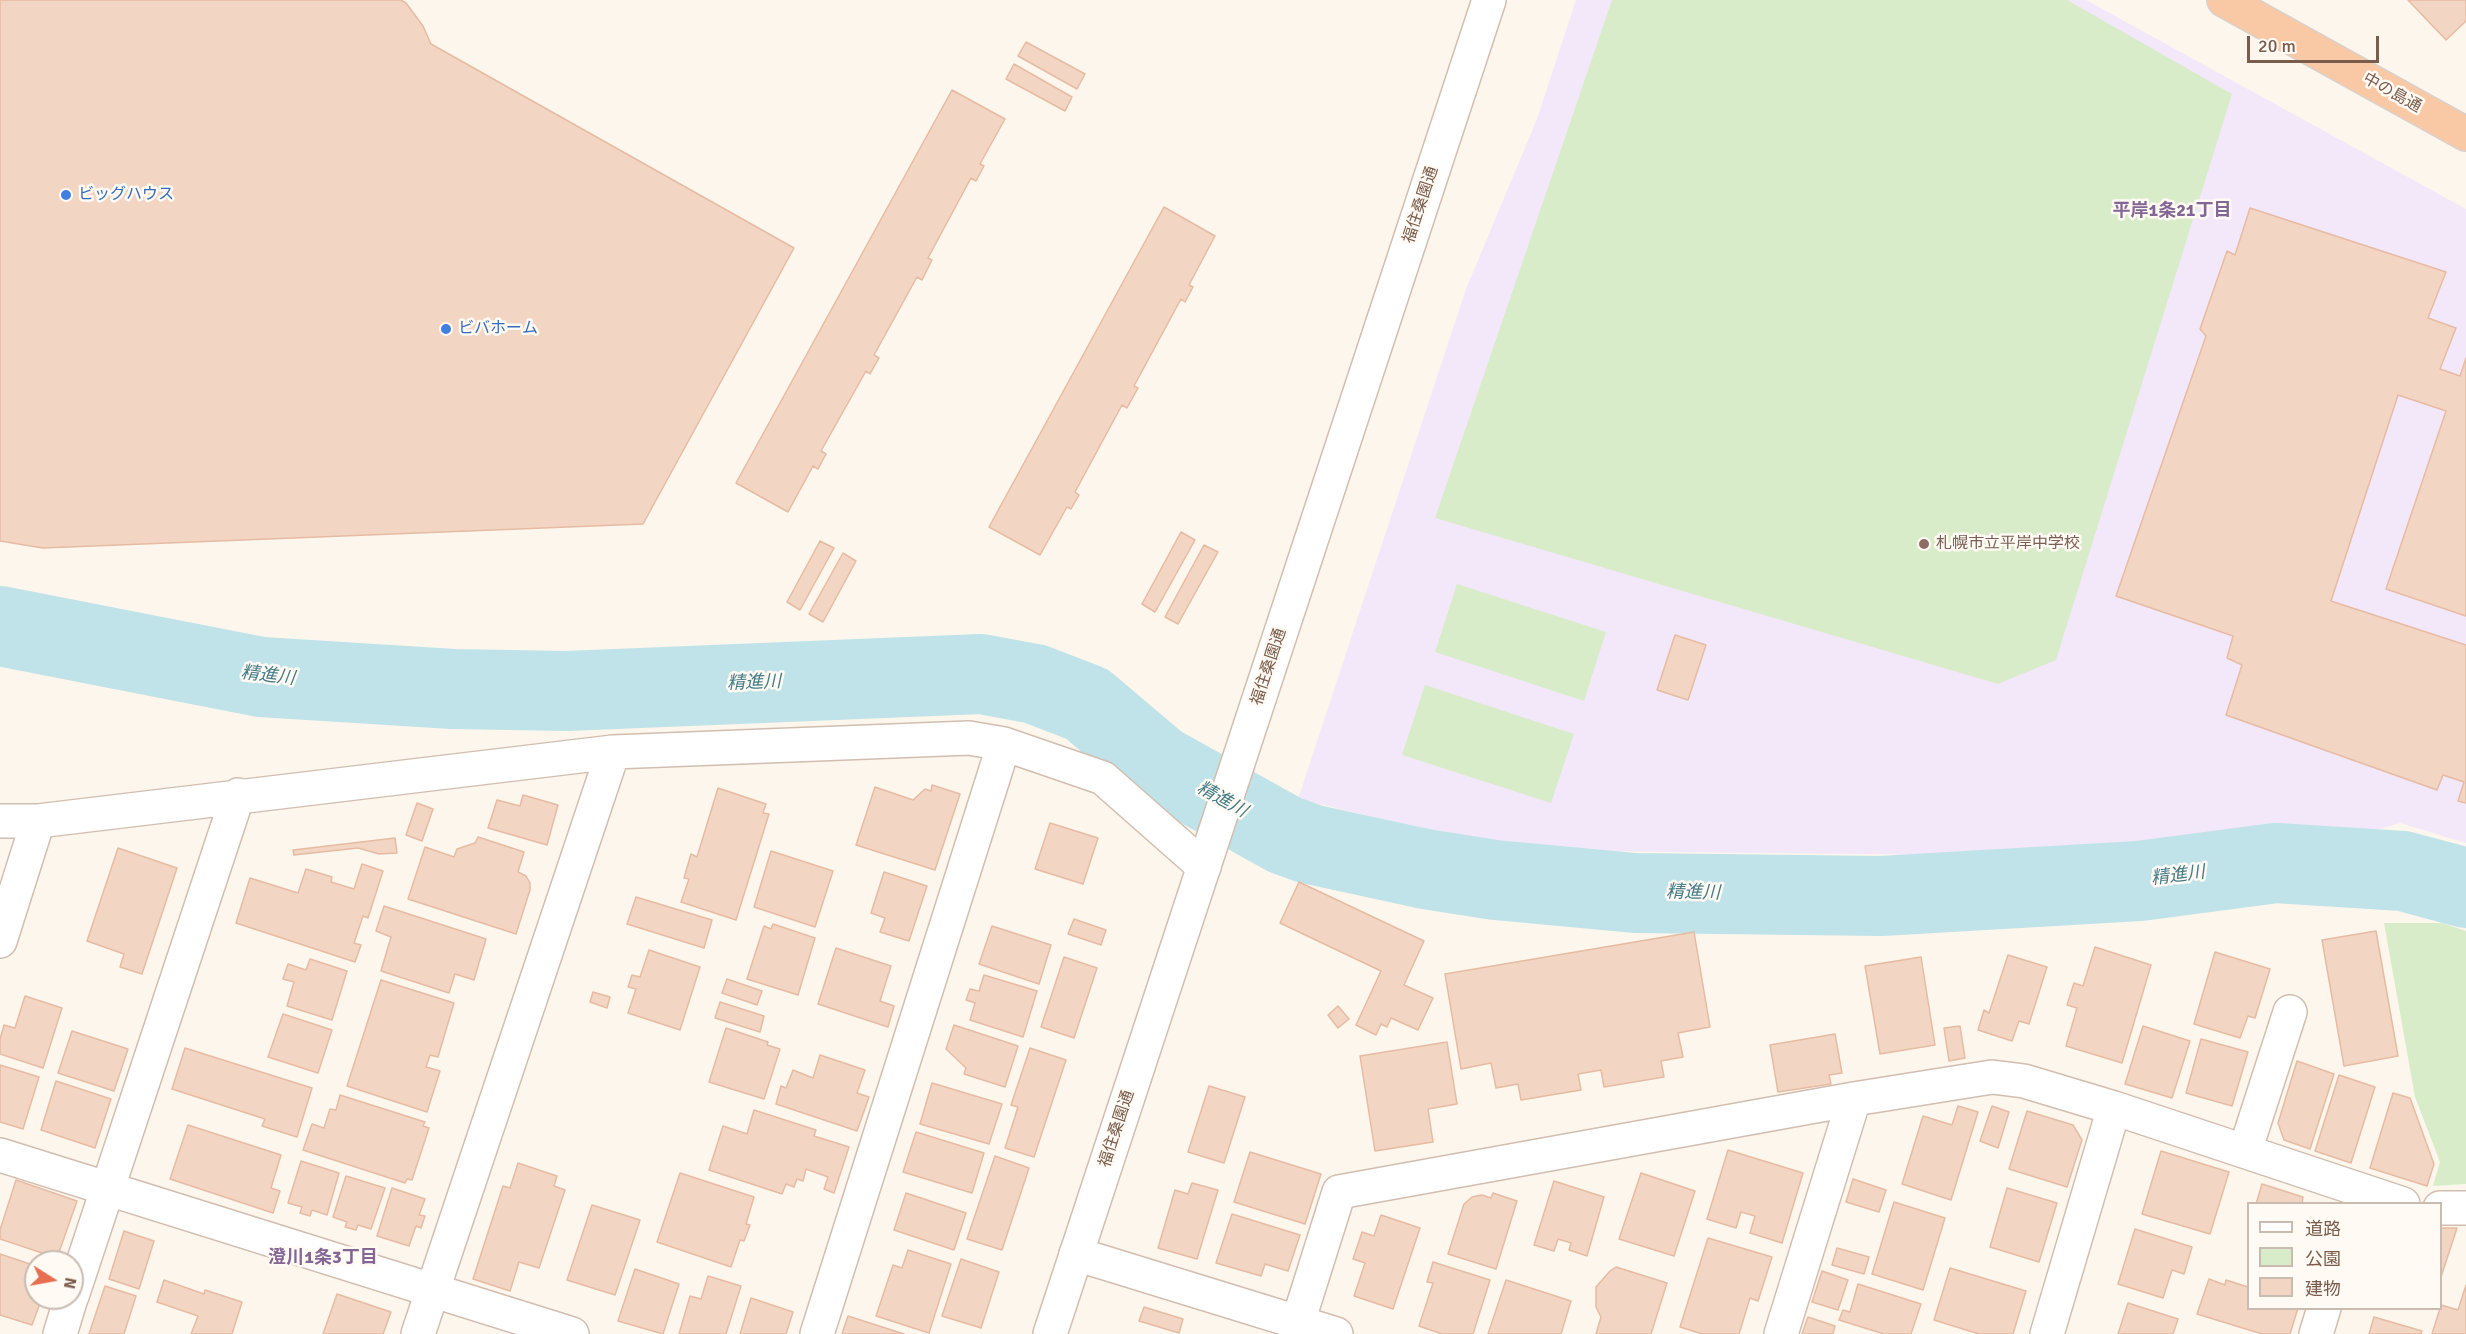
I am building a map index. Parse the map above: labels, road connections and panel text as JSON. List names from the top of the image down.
{
  "streets": {
    "highway": ["中の島通"],
    "street": ["福住桑園通"]
  },
  "districts": ["平岸1条21丁目", "澄川1条3丁目"],
  "water": ["精進川"],
  "places": ["ビッグハウス", "ビバホーム", "札幌市立平岸中学校"],
  "legend": ["道路", "公園", "建物"],
  "scale_bar": "20 m",
  "north": "right"
}
